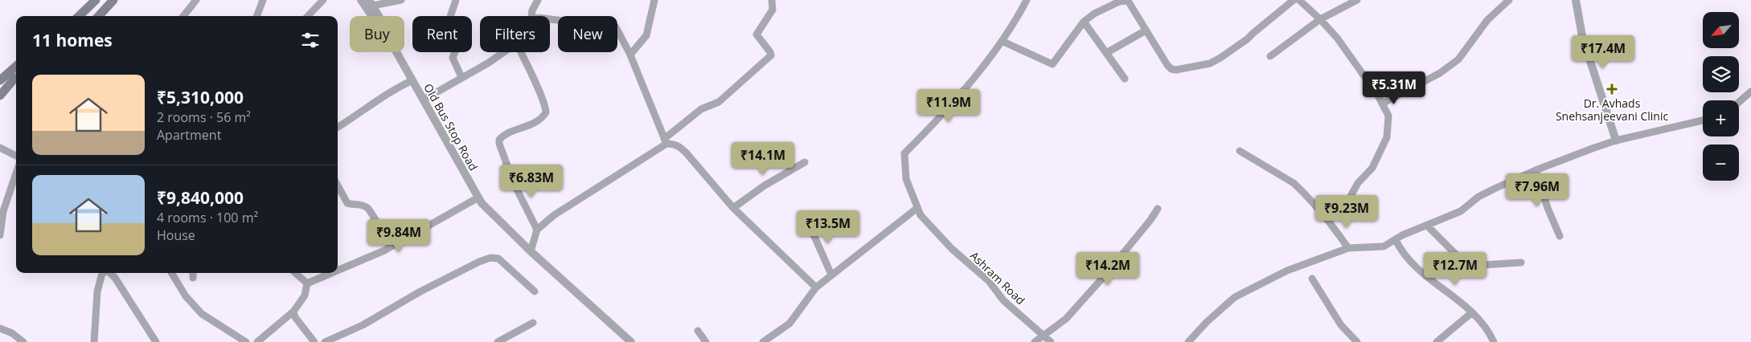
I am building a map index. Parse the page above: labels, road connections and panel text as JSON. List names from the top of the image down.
{
  "streets": {
    "street": ["Old Bus Stop Road", "Ashram Road"]
  },
  "places": {
    "health": ["Dr. Avhads Snehsanjeevani Clinic"]
  },
  "north": "bottom left",
  "page": {
    "map_buttons": ["+", "−"],
    "chip": [
      "Buy",
      "Rent",
      "Filters",
      "New"
    ],
    "heading": "11 homes",
    "price": [
      "₹17.4M",
      "₹5.31M",
      "₹11.9M",
      "₹14.1M",
      "₹6.83M",
      "₹7.96M",
      "₹9.23M",
      "₹13.5M",
      "₹9.84M",
      "₹14.2M",
      "₹12.7M"
    ],
    "list": [
      {
        "name": "₹5,310,000",
        "note": "2 rooms · 56 m² · Apartment"
      },
      {
        "name": "₹9,840,000",
        "note": "4 rooms · 100 m² · House"
      }
    ]
  }
}
